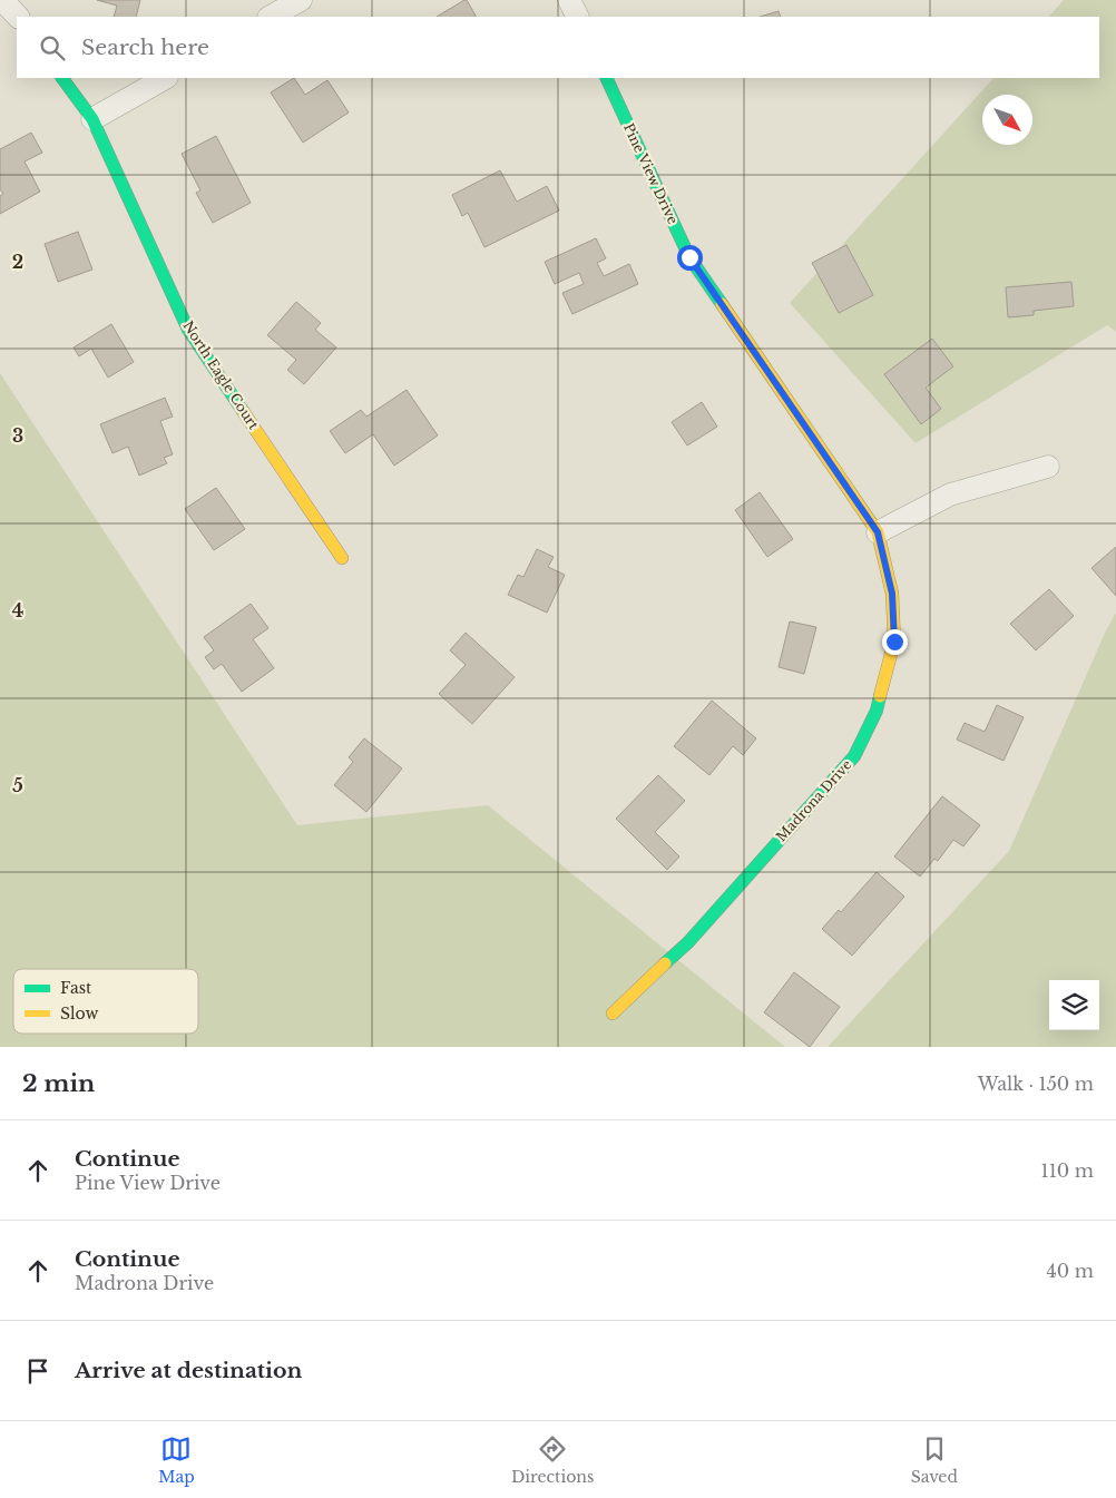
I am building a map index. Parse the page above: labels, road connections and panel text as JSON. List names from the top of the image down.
{
  "streets": {
    "street": ["Pine View Drive", "North Eagle Court", "Madrona Drive"]
  },
  "crossings": [
    ["Pine View Drive", "Madrona Drive"]
  ],
  "legend": ["Fast", "Slow"],
  "north": "bottom right",
  "page": {
    "search": "Search here",
    "heading": ["2 min", "Walk · 150 m"],
    "list": [
      ["Continue", "Pine View Drive", "110 m"],
      ["Continue", "Madrona Drive", "40 m"],
      "Arrive at destination"
    ],
    "nav": ["Map", "Directions", "Saved"]
  },
  "grid": {
    "rows": [
      "2",
      "3",
      "4",
      "5"
    ]
  }
}
